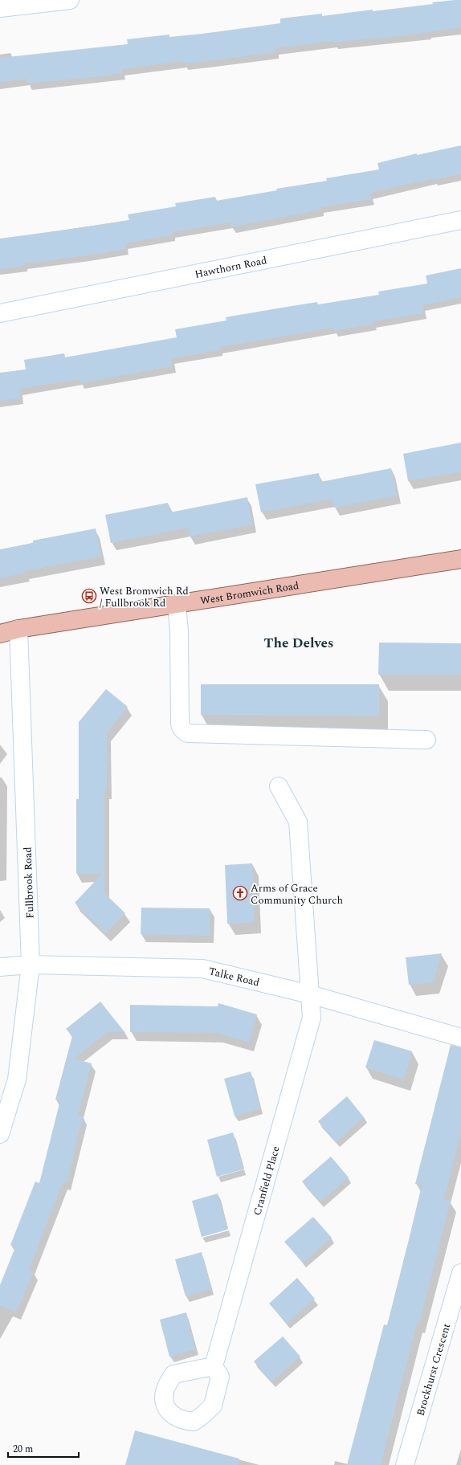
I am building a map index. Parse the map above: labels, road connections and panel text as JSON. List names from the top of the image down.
{
  "streets": {
    "main road": ["West Bromwich Road"],
    "street": [
      "Hawthorn Road",
      "Fullbrook Road",
      "Talke Road",
      "Cranfield Place",
      "Brockhurst Crescent"
    ]
  },
  "crossings": [
    ["West Bromwich Road", "Fullbrook Road"],
    ["Fullbrook Road", "Talke Road"],
    ["Talke Road", "Cranfield Place"]
  ],
  "districts": ["The Delves"],
  "places": {
    "bus stop": ["West Bromwich Rd / Fullbrook Rd"],
    "church": ["Arms of Grace Community Church"]
  },
  "scale_bar": "20 m"
}
